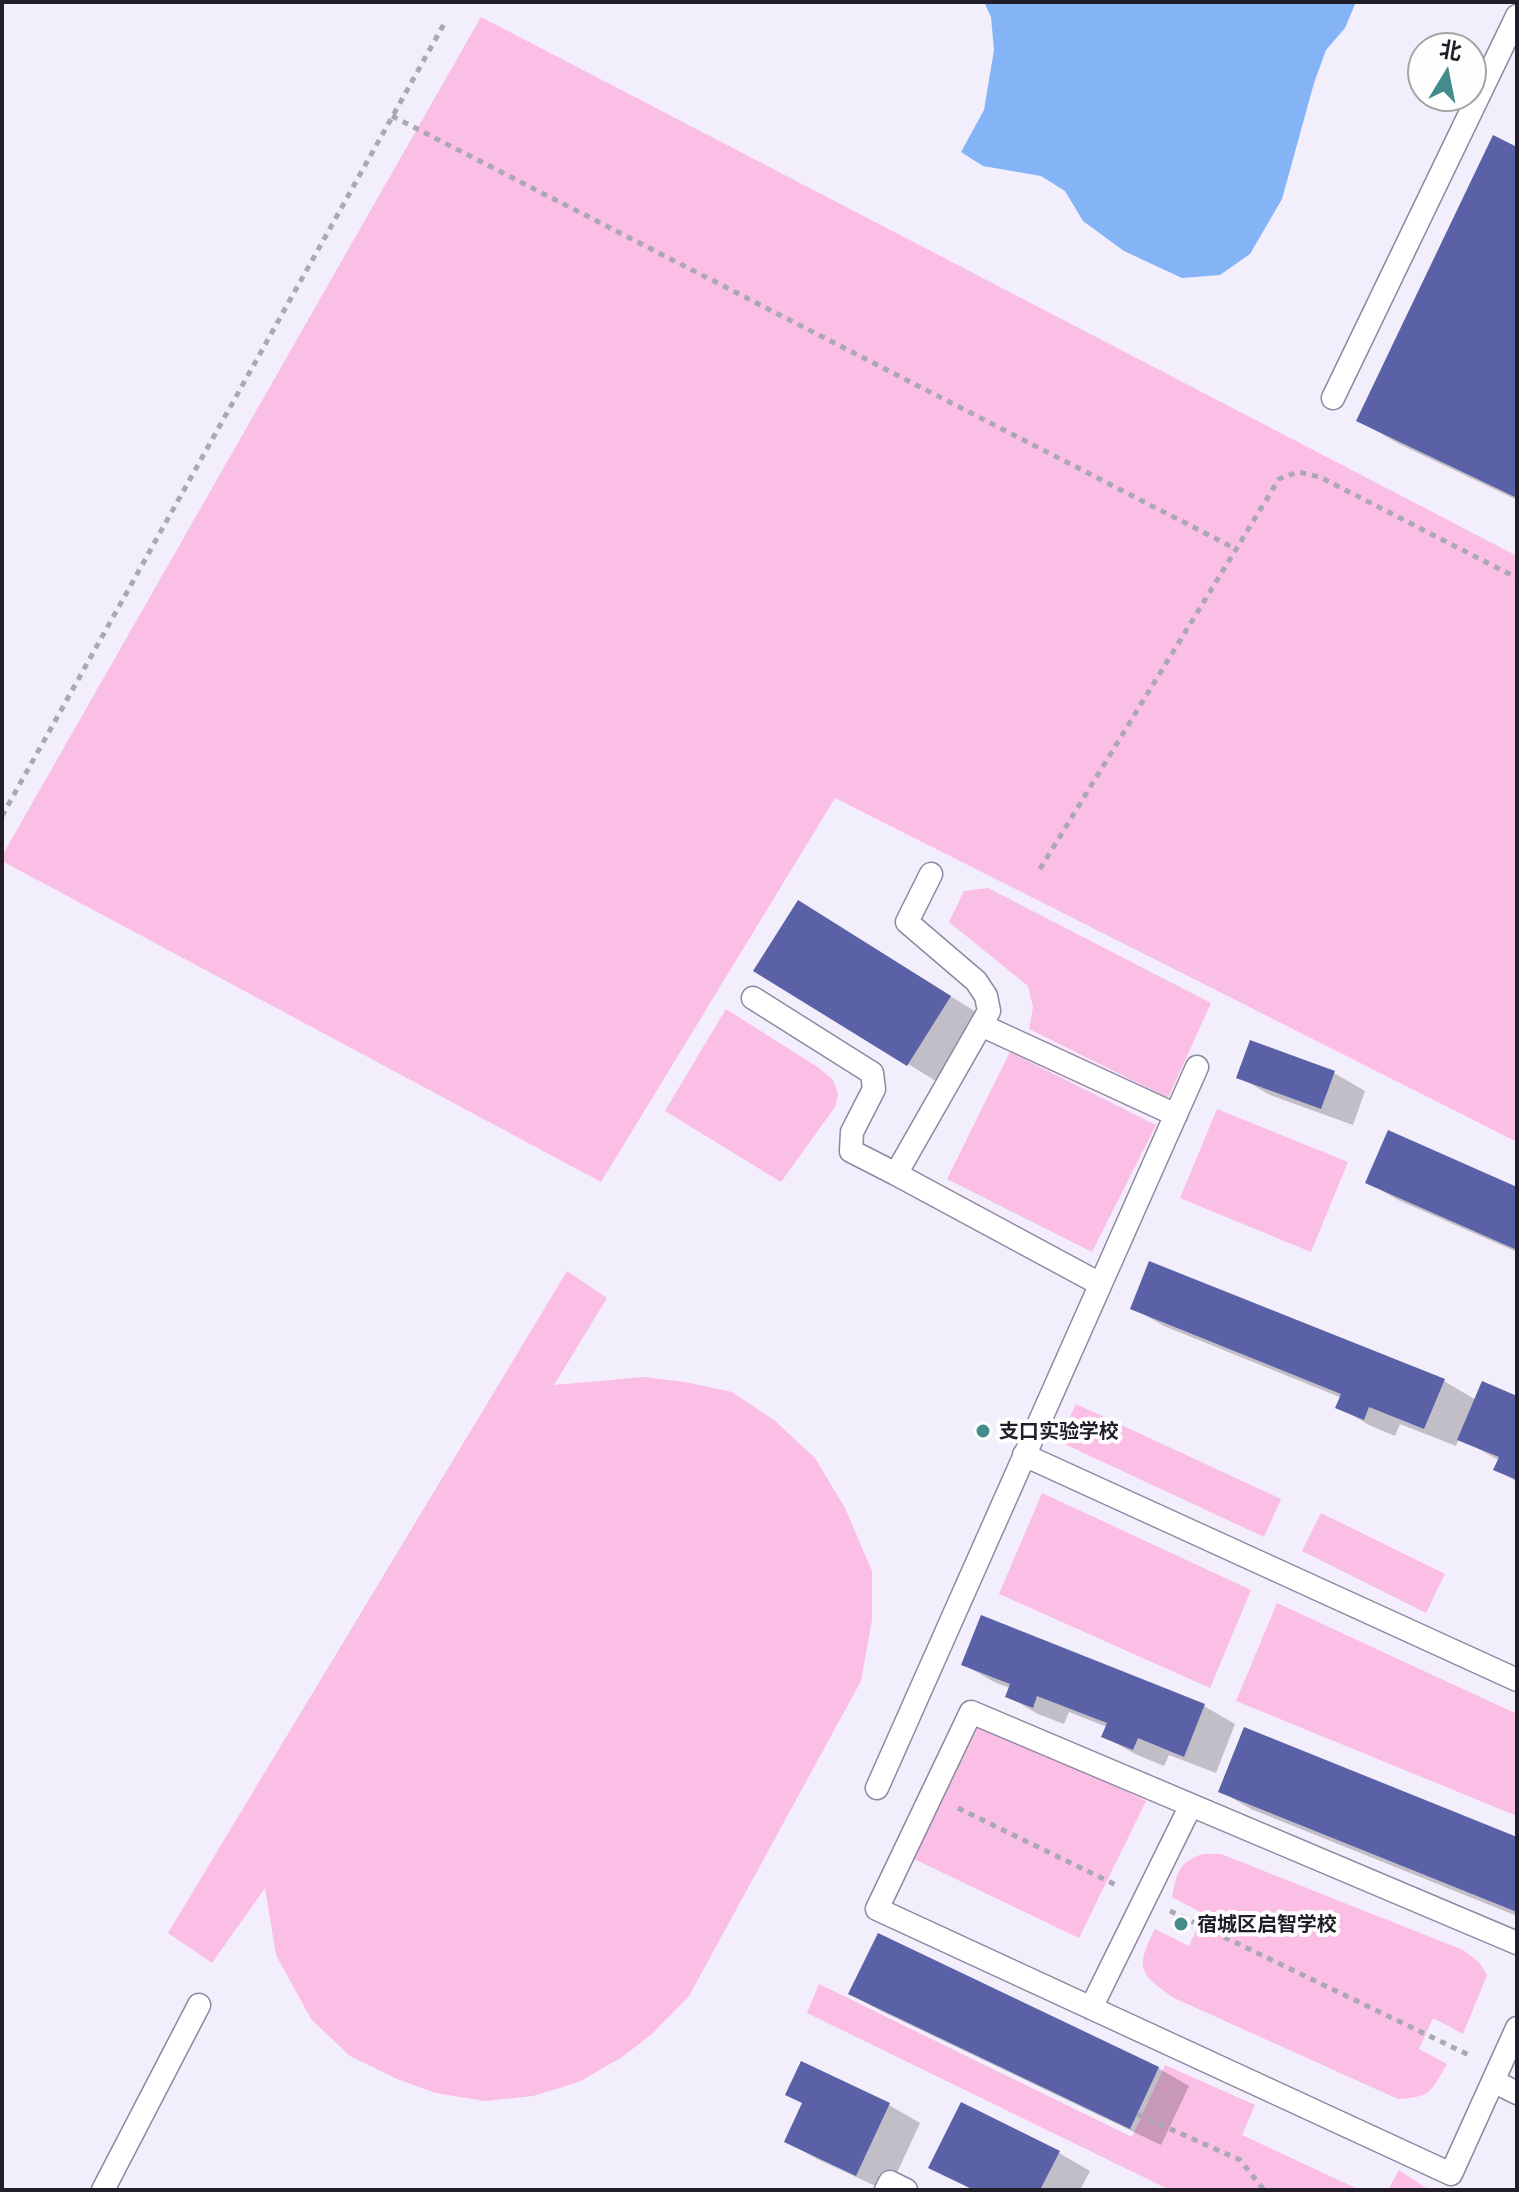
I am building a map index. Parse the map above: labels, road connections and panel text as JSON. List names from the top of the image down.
{
  "places": ["支口实验学校", "宿城区启智学校"],
  "north": "top"
}
